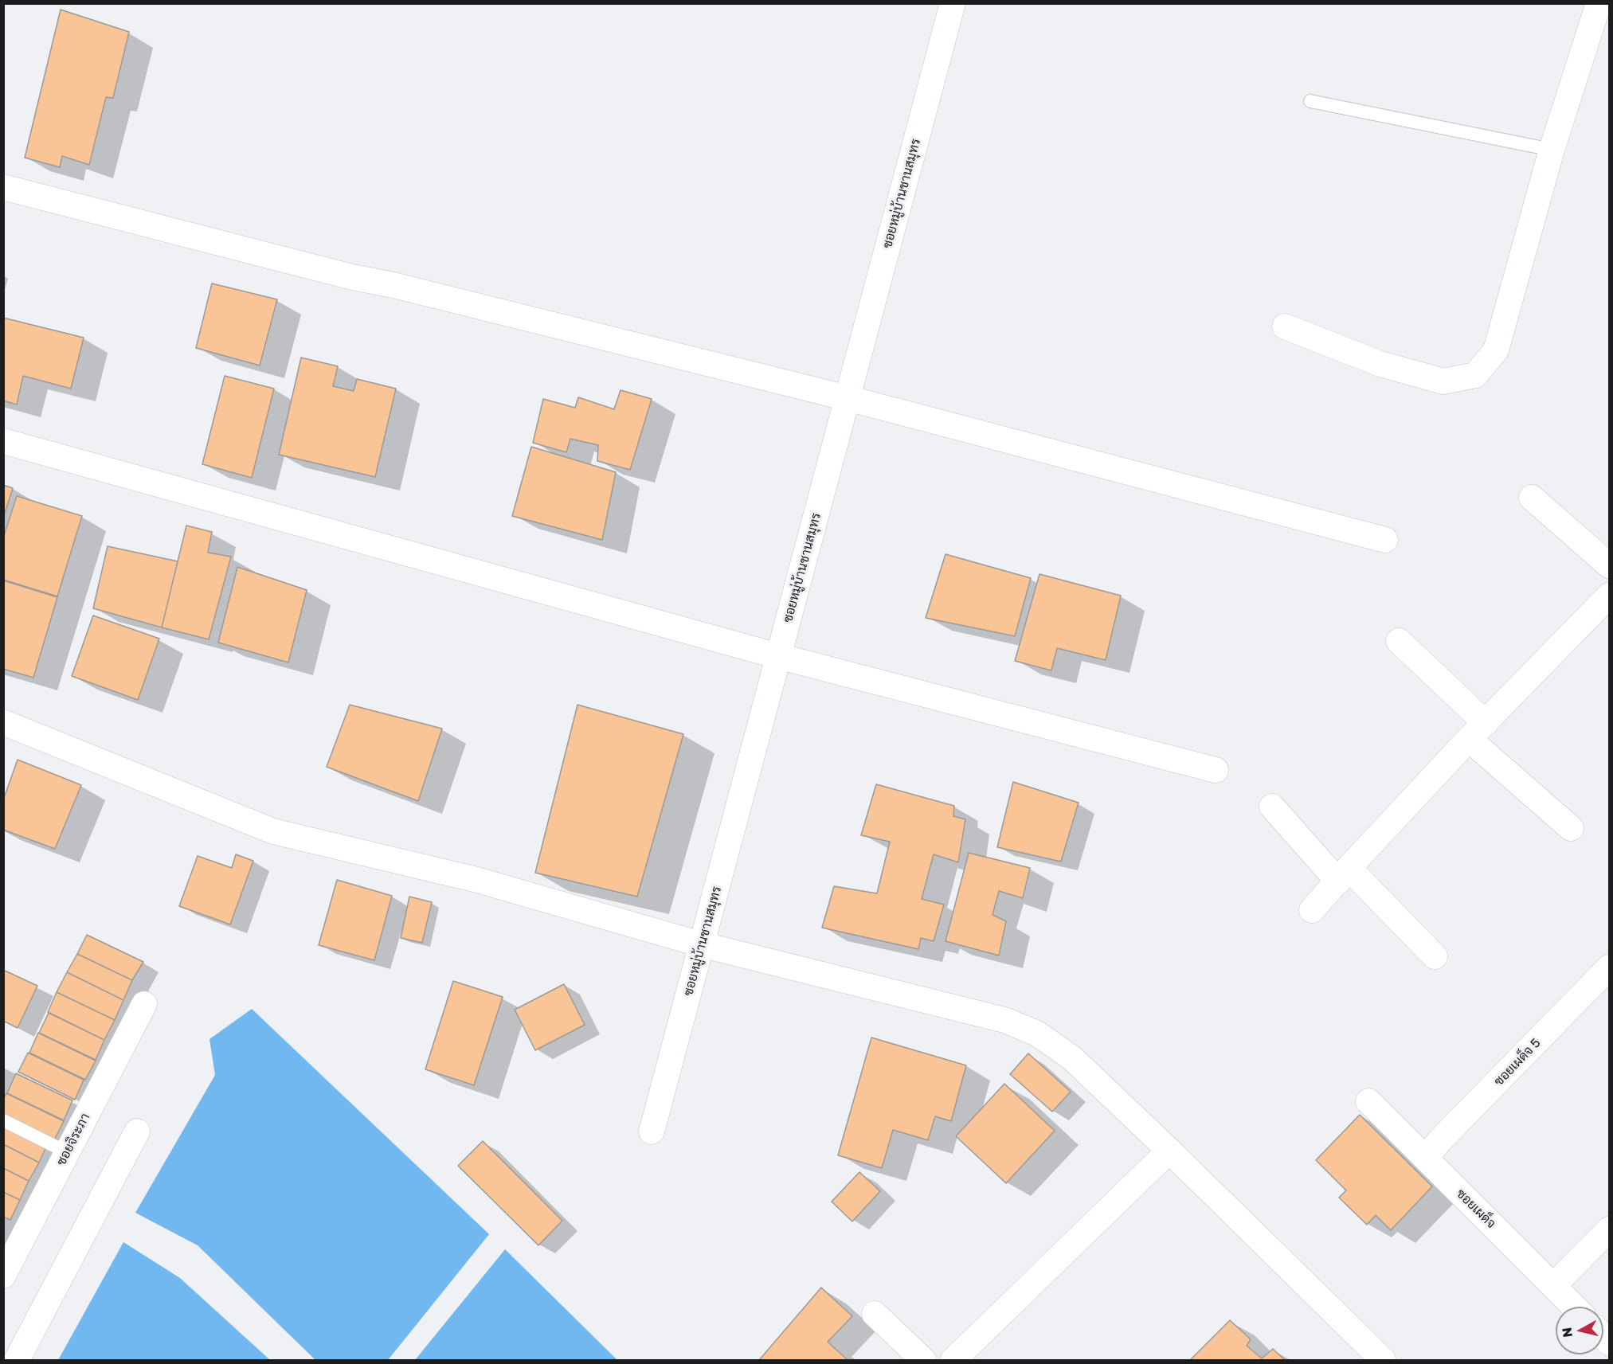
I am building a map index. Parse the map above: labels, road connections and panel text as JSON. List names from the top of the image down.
{
  "streets": {
    "street": [
      "ซอยหมู่บ้านชานสมุทร",
      "ซอยเผด็จ 5",
      "ซอยจิระภา",
      "ซอยเผด็จ"
    ]
  },
  "crossings": [
    ["ซอยเผด็จ 5", "ซอยเผด็จ"]
  ],
  "north": "left"
}
